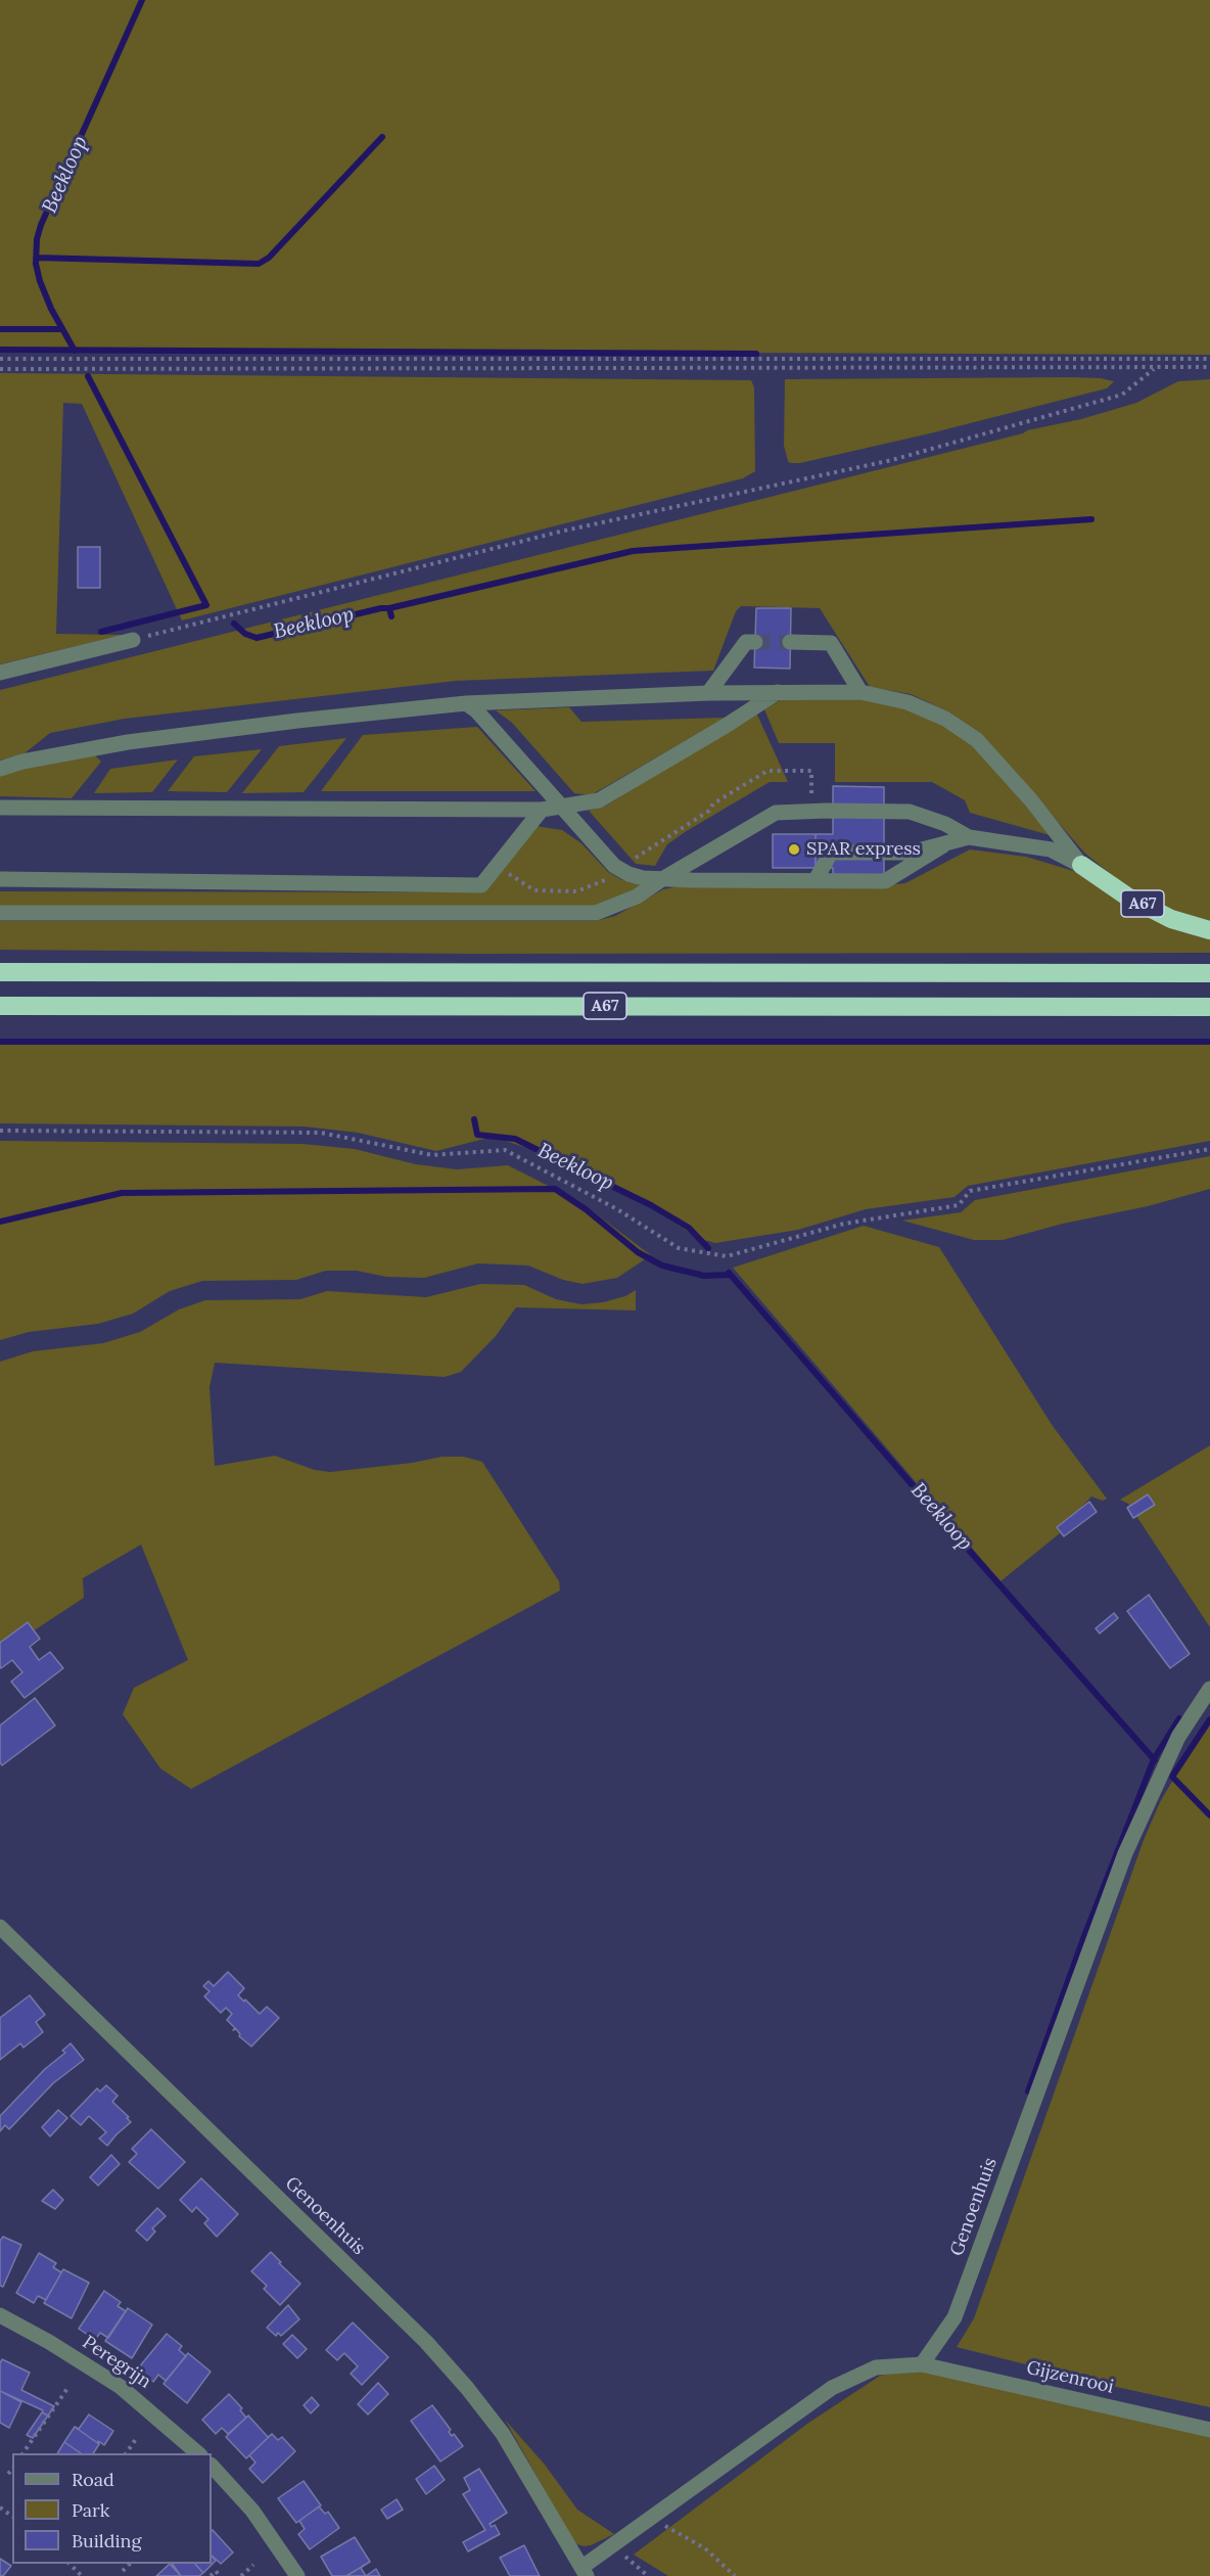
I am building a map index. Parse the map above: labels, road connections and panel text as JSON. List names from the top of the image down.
{
  "streets": {
    "highway": ["A67"],
    "street": ["Genoenhuis", "Peregrijn", "Gijzenrooi"]
  },
  "crossings": [
    ["Genoenhuis", "Gijzenrooi"]
  ],
  "water": ["Beekloop"],
  "places": ["SPAR express"],
  "legend": ["Road", "Park", "Building"]
}
